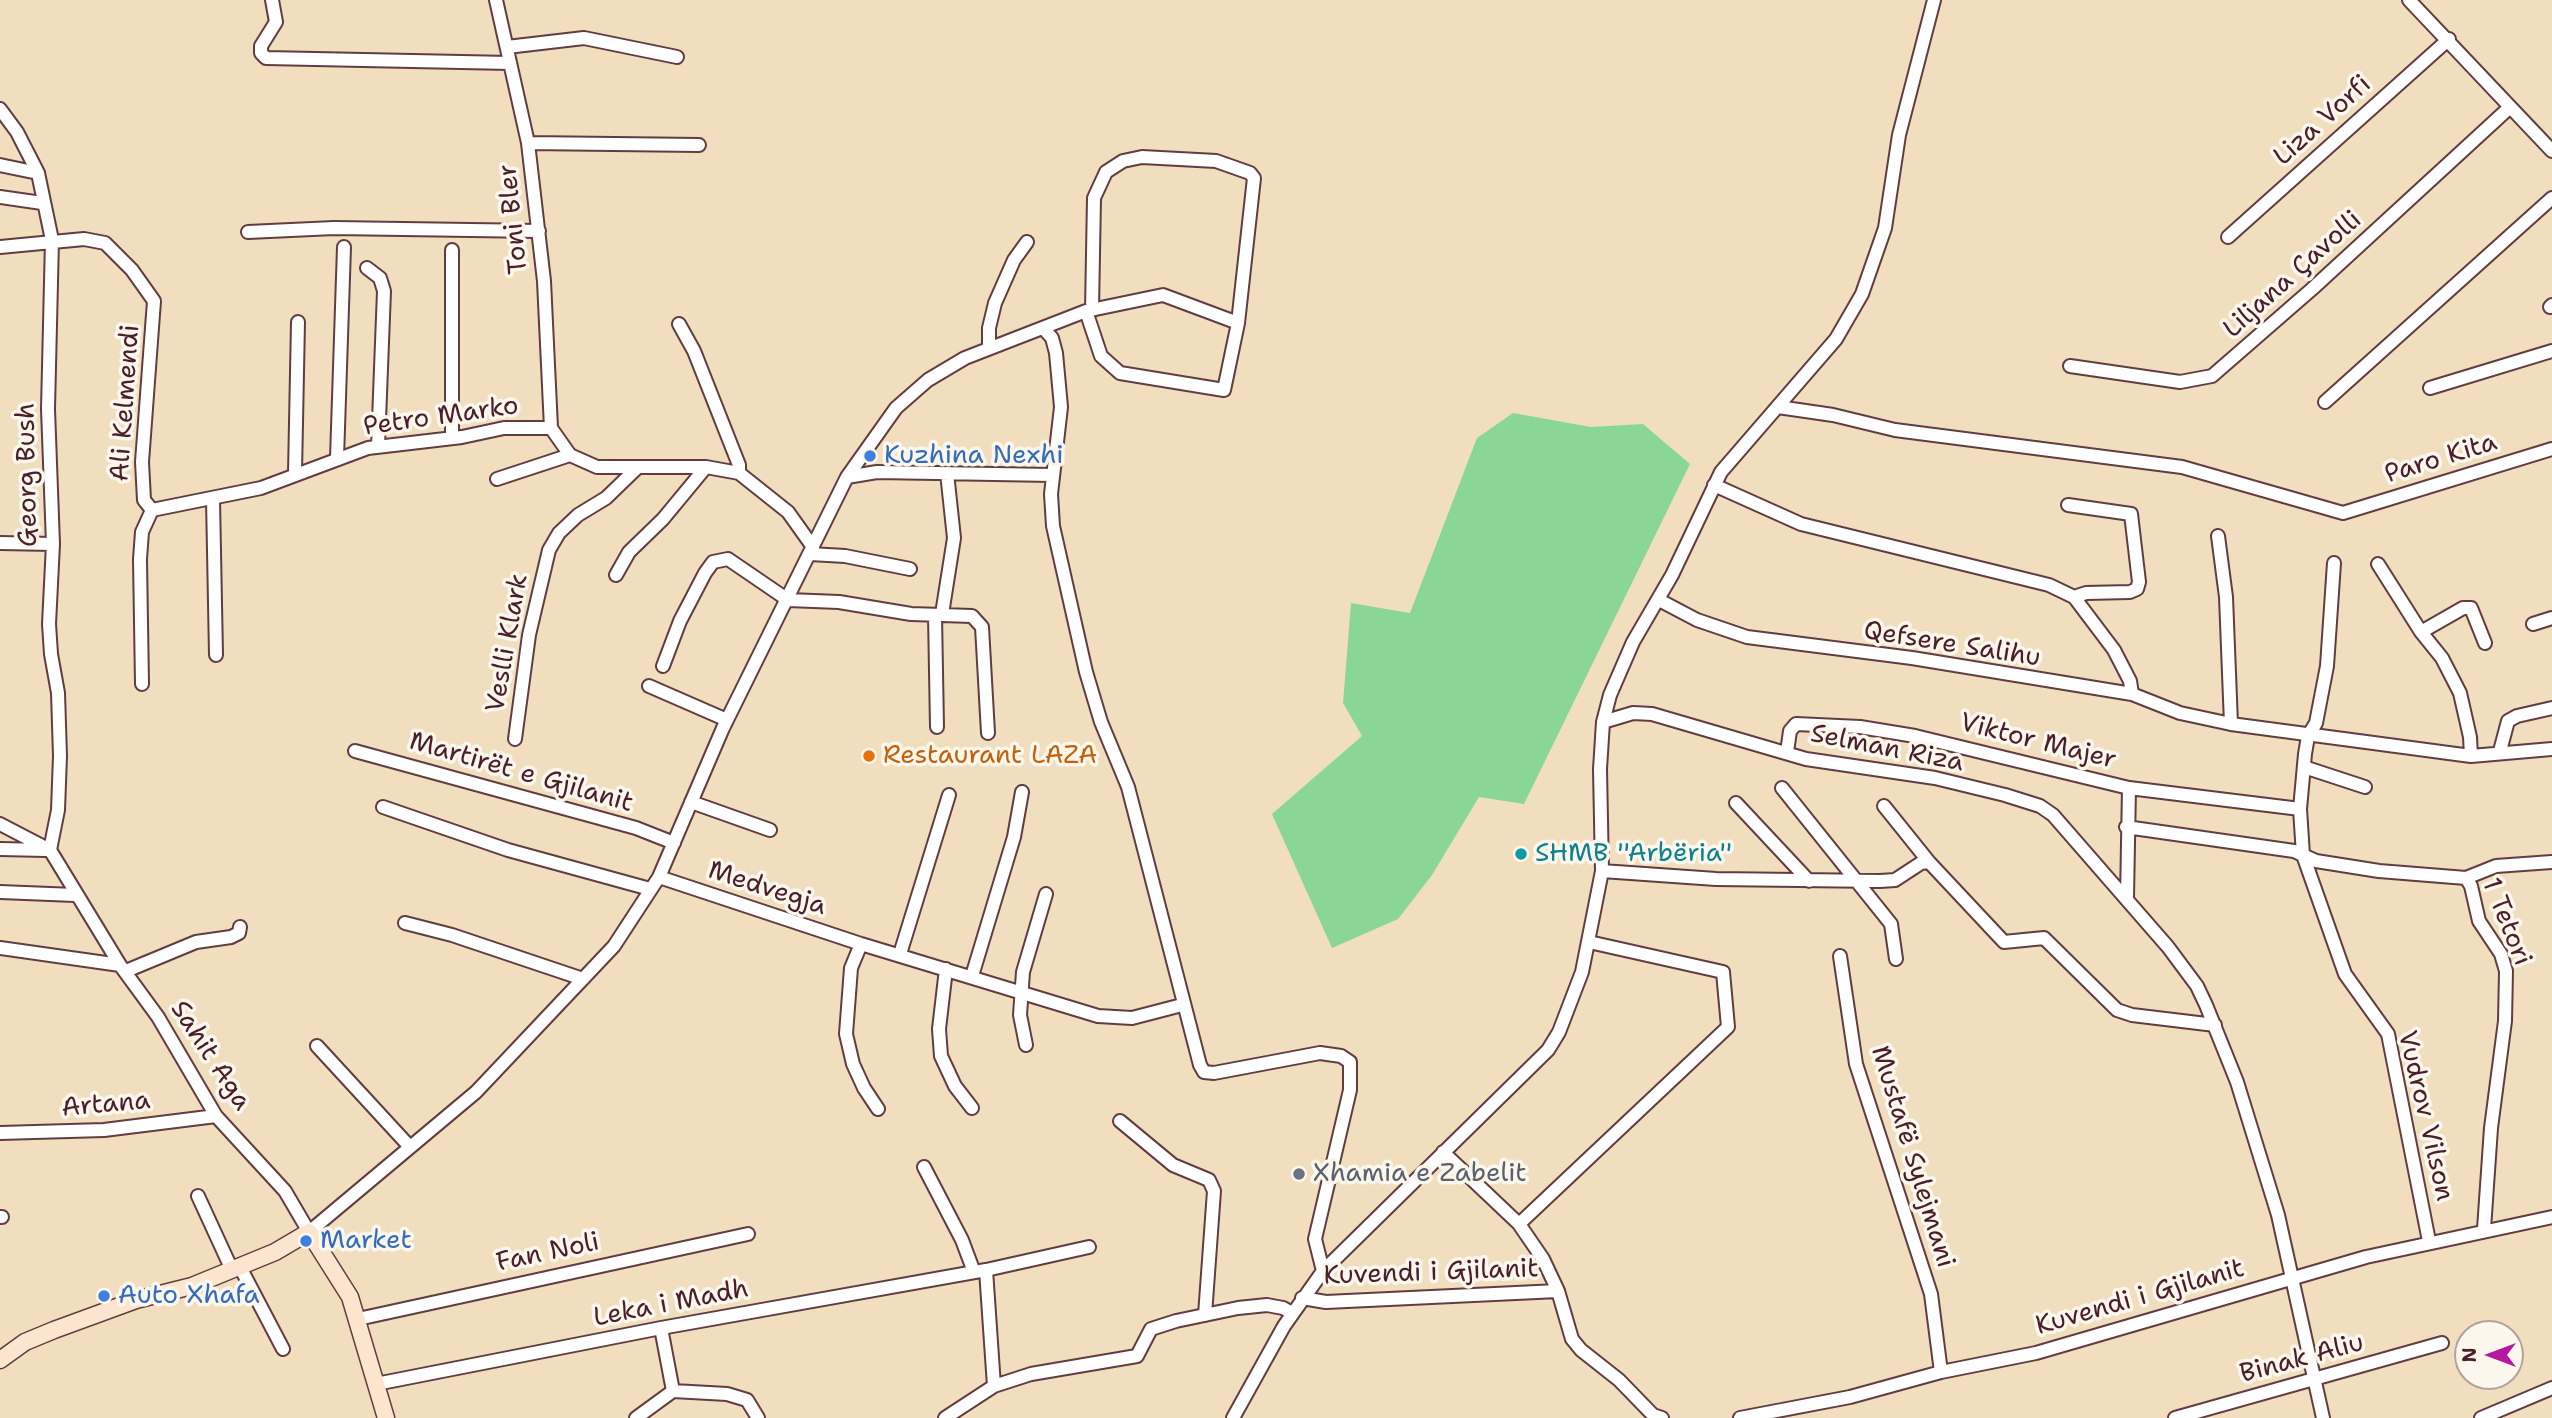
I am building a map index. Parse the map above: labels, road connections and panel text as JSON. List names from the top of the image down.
{
  "streets": {
    "street": [
      "Liza Vorfi",
      "Toni Bler",
      "Liljana Çavolli",
      "Ali Kelmendi",
      "Petro Marko",
      "Paro Kita",
      "Georg Bush",
      "Veslli Klark",
      "Qefsere Salihu",
      "Viktor Majer",
      "Selman Riza",
      "Martirët e Gjilanit",
      "Medvegja",
      "1 Tetori",
      "Sahit Aga",
      "Artana",
      "Vudrov Vilson",
      "Mustafë Sylejmani",
      "Fan Noli",
      "Kuvendi i Gjilanit",
      "Leka i Madh",
      "Binak Aliu"
    ]
  },
  "crossings": [
    ["Toni Bler", "Petro Marko"],
    ["Ali Kelmendi", "Petro Marko"],
    ["Ali Kelmendi", "Georg Bush"],
    ["Georg Bush", "Sahit Aga"],
    ["Qefsere Salihu", "Vudrov Vilson"],
    ["Viktor Majer", "Selman Riza"],
    ["Viktor Majer", "Vudrov Vilson"],
    ["Selman Riza", "Kuvendi i Gjilanit"],
    ["Selman Riza", "Binak Aliu"],
    ["1 Tetori", "Vudrov Vilson"],
    ["1 Tetori", "Kuvendi i Gjilanit"],
    ["Sahit Aga", "Artana"],
    ["Vudrov Vilson", "Kuvendi i Gjilanit"],
    ["Mustafë Sylejmani", "Kuvendi i Gjilanit"]
  ],
  "places": [
    "Kuzhina Nexhi",
    "Restaurant LAZA",
    "SHMB ''Arbëria''",
    "Xhamia e Zabelit",
    "Market",
    "Auto Xhafa"
  ],
  "north": "left"
}
